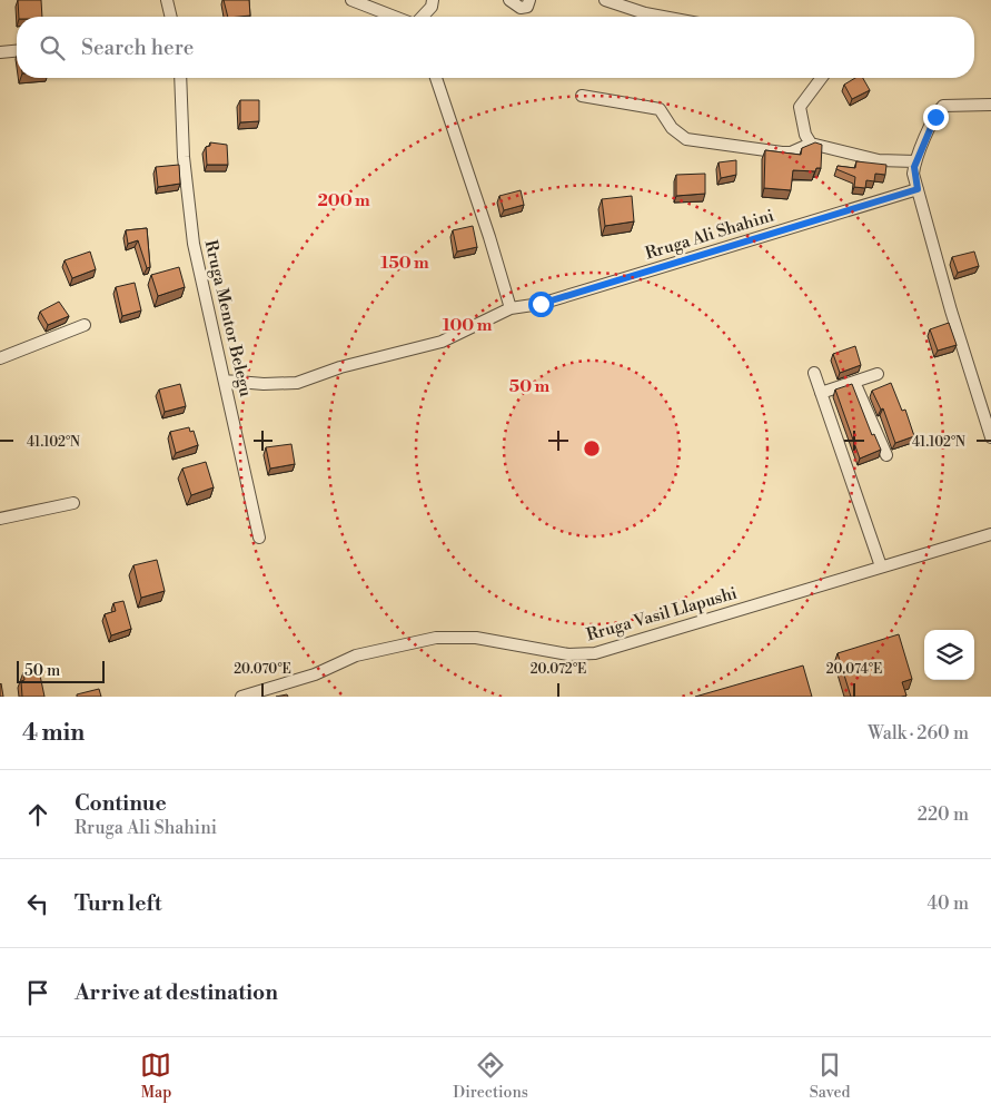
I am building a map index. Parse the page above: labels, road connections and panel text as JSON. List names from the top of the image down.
{
  "streets": {
    "street": ["Rruga Ali Shahini", "Rruga Mentor Belegu", "Rruga Vasil Llapushi"]
  },
  "crossings": [
    ["Rruga Ali Shahini", "Rruga Mentor Belegu"]
  ],
  "scale_bar": "50 m",
  "page": {
    "search": "Search here",
    "scale": "50 m",
    "heading": ["4 min", "Walk · 260 m"],
    "list": [
      ["Continue", "Rruga Ali Shahini", "220 m"],
      ["Turn left", "40 m"],
      "Arrive at destination"
    ],
    "nav": ["Map", "Directions", "Saved"]
  },
  "coordinates": [
    "41.102°N",
    "20.070°E",
    "20.072°E",
    "20.074°E"
  ],
  "rings": [
    "200 m",
    "150 m",
    "100 m",
    "50 m"
  ]
}
